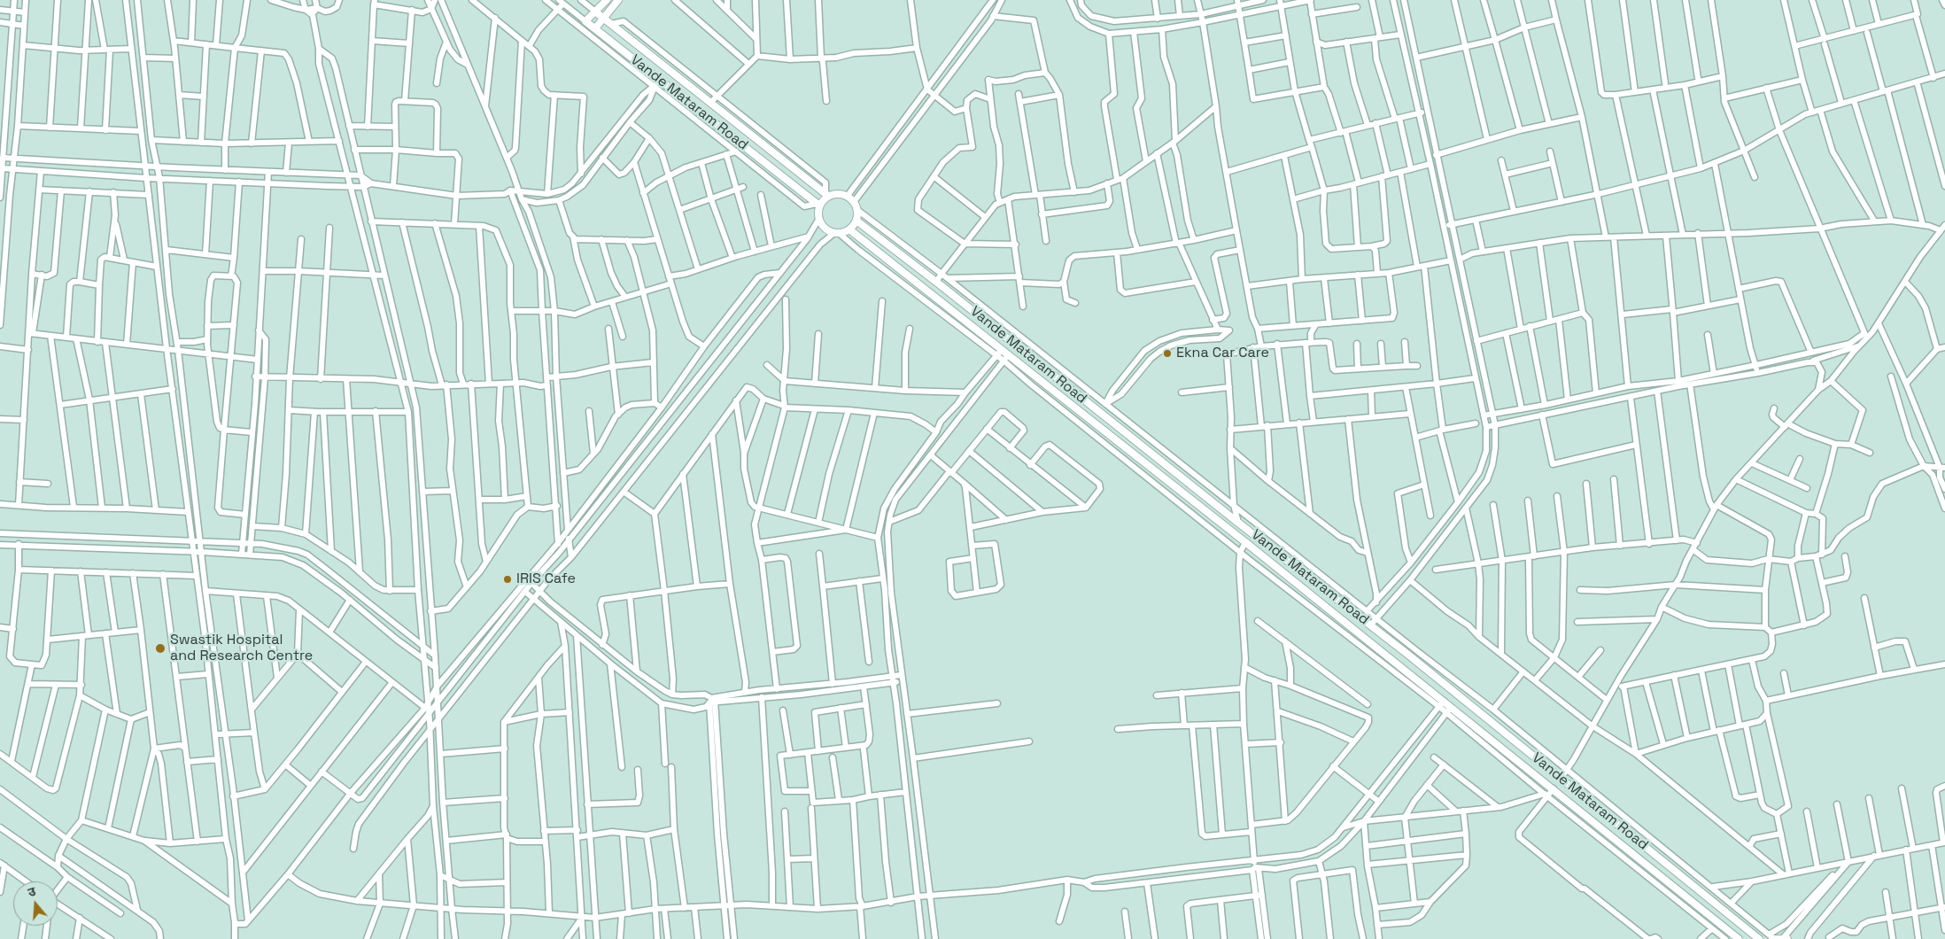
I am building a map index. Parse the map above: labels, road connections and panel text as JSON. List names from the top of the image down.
{
  "streets": {
    "main road": ["Vande Mataram Road"]
  },
  "places": ["Ekna Car Care", "IRIS Cafe", "Swastik Hospital and Research Centre"],
  "north": "top"
}
